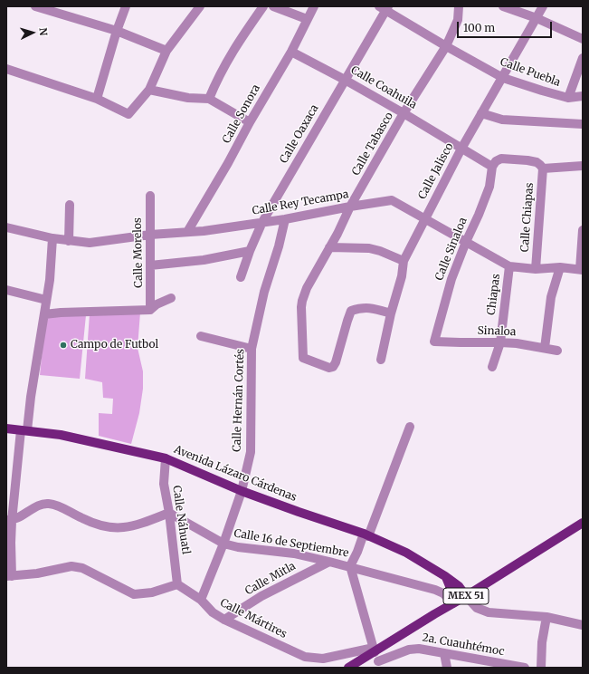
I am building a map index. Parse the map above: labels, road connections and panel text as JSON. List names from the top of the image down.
{
  "streets": {
    "main road": ["Avenida Lázaro Cárdenas", "MEX 51"],
    "street": [
      "Calle Puebla",
      "Calle Coahuila",
      "Calle Sonora",
      "Calle Oaxaca",
      "Calle Tabasco",
      "Calle Jalisco",
      "Calle Rey Tecampa",
      "Calle Chiapas",
      "Calle Sinaloa",
      "Calle Morelos",
      "Chiapas",
      "Sinaloa",
      "Calle Hernán Cortés",
      "Calle Náhuatl",
      "Calle 16 de Septiembre",
      "Calle Mitla",
      "Calle Mártires",
      "2a. Cuauhtémoc"
    ]
  },
  "crossings": [
    ["Calle Puebla", "Calle Oaxaca"],
    ["Calle Puebla", "Calle Tabasco"],
    ["Calle Puebla", "Calle Jalisco"],
    ["Calle Coahuila", "Calle Sonora"],
    ["Calle Coahuila", "Calle Oaxaca"],
    ["Calle Coahuila", "Calle Tabasco"],
    ["Calle Coahuila", "Calle Jalisco"],
    ["Calle Sonora", "Calle Rey Tecampa"],
    ["Calle Oaxaca", "Calle Rey Tecampa"],
    ["Calle Tabasco", "Calle Jalisco"],
    ["Calle Tabasco", "Calle Rey Tecampa"],
    ["Calle Jalisco", "Calle Rey Tecampa"],
    ["Calle Rey Tecampa", "Calle Chiapas"],
    ["Calle Rey Tecampa", "Calle Sinaloa"],
    ["Calle Rey Tecampa", "Calle Morelos"],
    ["Calle Rey Tecampa", "Chiapas"],
    ["Calle Rey Tecampa", "Calle Hernán Cortés"],
    ["Calle Sinaloa", "Sinaloa"],
    ["Chiapas", "Sinaloa"],
    ["Calle Hernán Cortés", "Avenida Lázaro Cárdenas"],
    ["Calle Hernán Cortés", "Calle 16 de Septiembre"],
    ["Calle Hernán Cortés", "Calle Mártires"],
    ["Avenida Lázaro Cárdenas", "Calle Náhuatl"],
    ["Avenida Lázaro Cárdenas", "MEX 51"],
    ["Calle Náhuatl", "Calle 16 de Septiembre"],
    ["Calle Náhuatl", "Calle Mártires"],
    ["Calle 16 de Septiembre", "Calle Mitla"],
    ["Calle 16 de Septiembre", "MEX 51"],
    ["Calle Mitla", "Calle Mártires"],
    ["MEX 51", "Calle Mártires"]
  ],
  "places": ["Campo de Futbol"],
  "scale_bar": "100 m",
  "north": "right"
}
